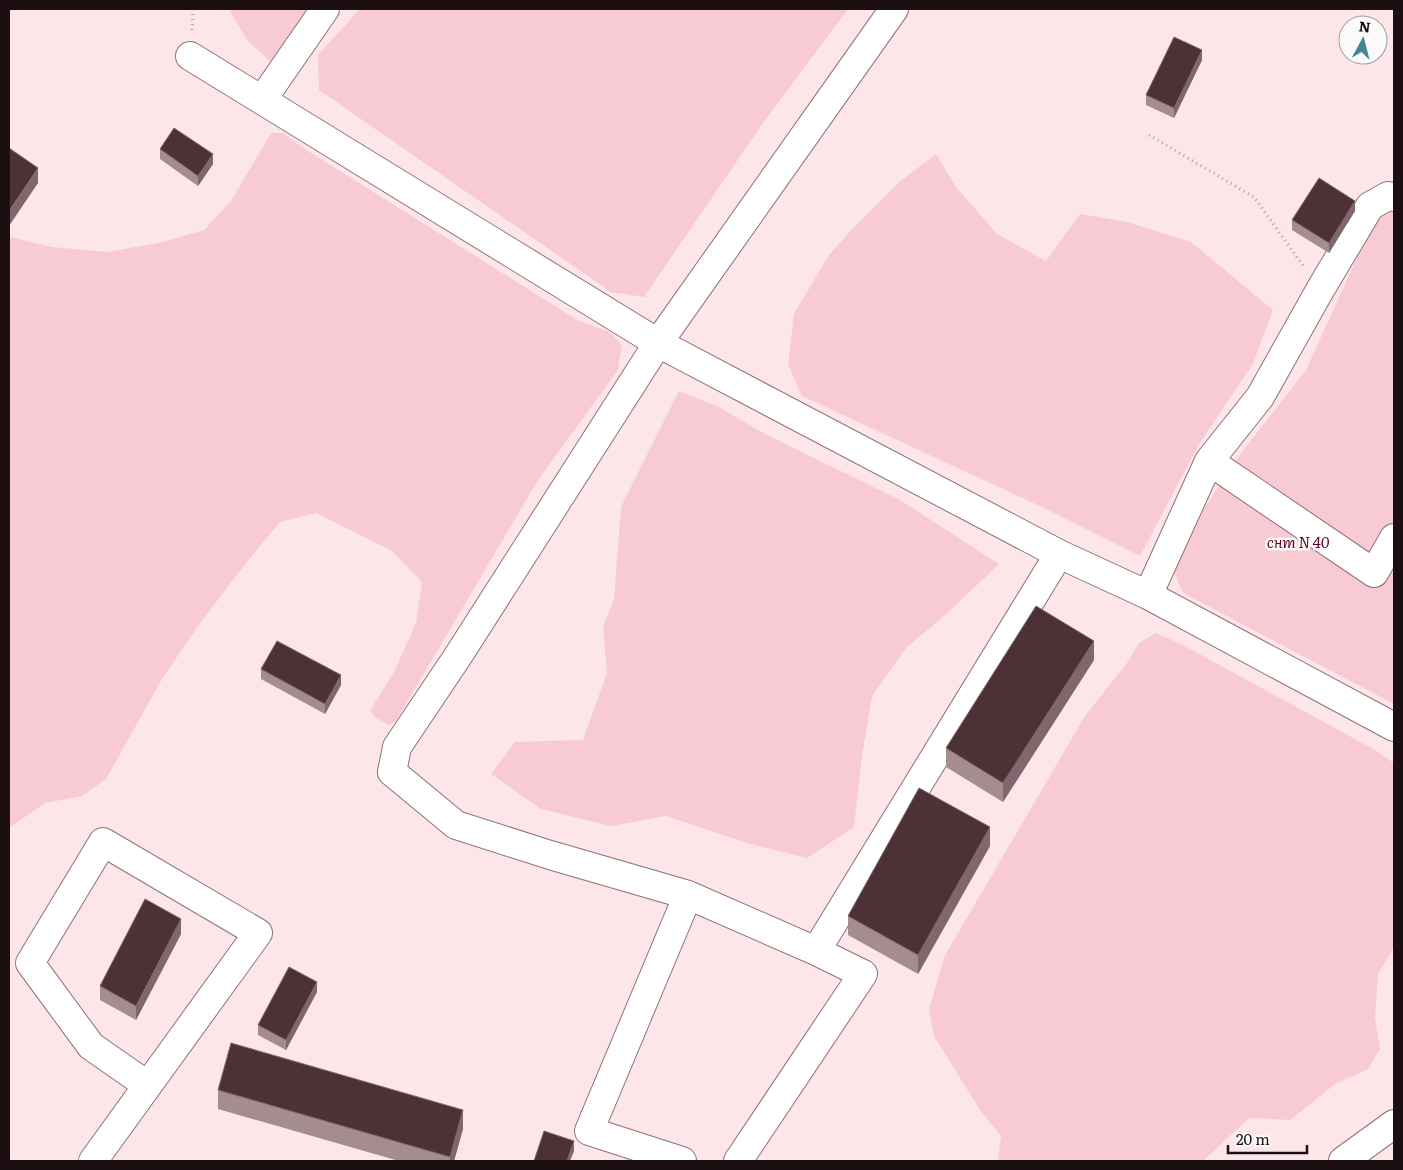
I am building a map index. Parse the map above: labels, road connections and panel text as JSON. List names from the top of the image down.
{
  "parks": ["снт N 40"],
  "scale_bar": "20 m",
  "north": "top"
}
